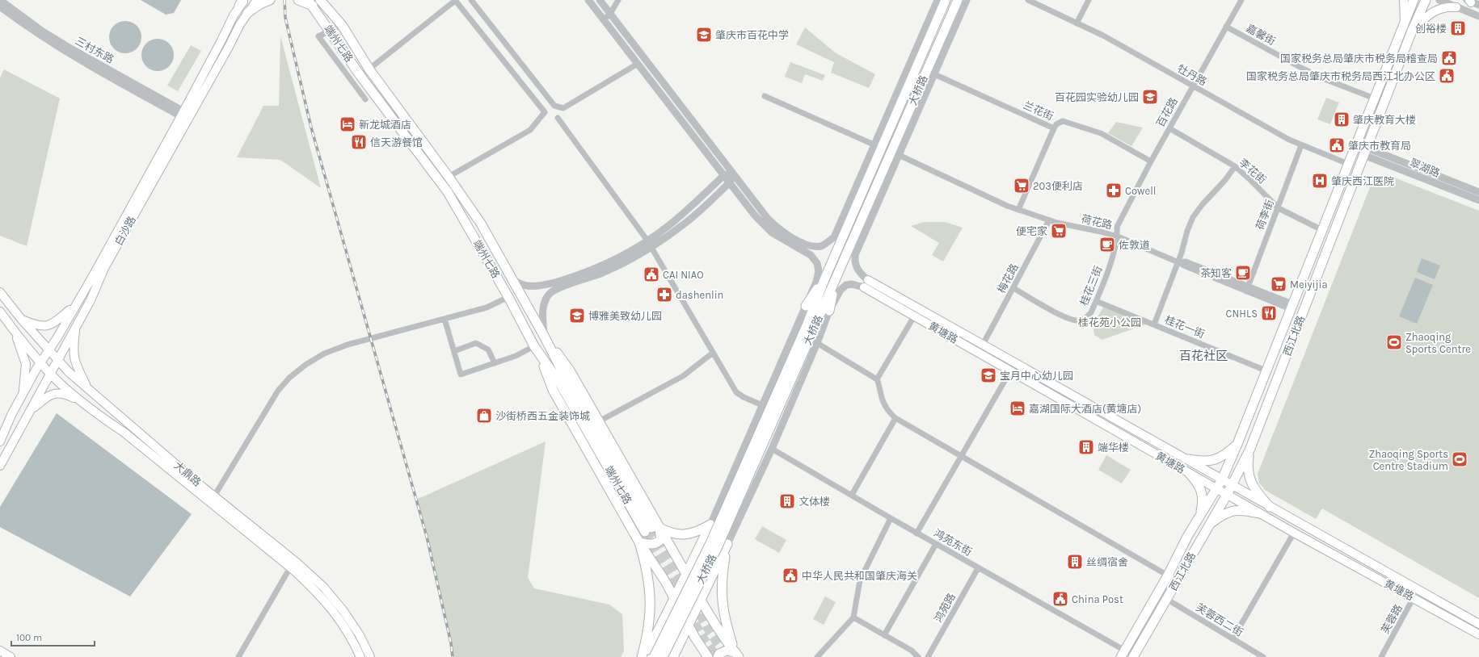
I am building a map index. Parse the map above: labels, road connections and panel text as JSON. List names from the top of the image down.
{
  "streets": {
    "main road": [
      "端州七路",
      "大桥路",
      "白沙路",
      "黄塘路",
      "西江北路",
      "大鼎路"
    ],
    "street": [
      "嘉馨街",
      "三村东路",
      "牡丹路",
      "兰花街",
      "百花路",
      "翠湖路",
      "李花街",
      "荷李街",
      "荷花路",
      "梅花路",
      "桂花三街",
      "桂花一街",
      "鸿苑东街",
      "鸿苑路",
      "芙蓉路",
      "芙蓉西二街"
    ]
  },
  "crossings": [
    ["嘉馨街", "百花路"],
    ["嘉馨街", "西江北路"],
    ["三村东路", "白沙路"],
    ["牡丹路", "百花路"],
    ["牡丹路", "荷李街"],
    ["牡丹路", "西江北路"],
    ["兰花街", "荷花路"],
    ["百花路", "李花街"],
    ["百花路", "荷花路"],
    ["百花路", "桂花三街"],
    ["翠湖路", "西江北路"],
    ["李花街", "荷李街"],
    ["李花街", "西江北路"],
    ["荷李街", "荷花路"],
    ["荷花路", "梅花路"],
    ["荷花路", "桂花三街"],
    ["荷花路", "西江北路"],
    ["白沙路", "大鼎路"],
    ["梅花路", "桂花三街"],
    ["梅花路", "黄塘路"],
    ["桂花三街", "桂花一街"],
    ["桂花一街", "西江北路"],
    ["黄塘路", "西江北路"],
    ["黄塘路", "芙蓉路"],
    ["西江北路", "鸿苑东街"],
    ["西江北路", "芙蓉西二街"],
    ["鸿苑东街", "鸿苑路"]
  ],
  "districts": ["百花社区"],
  "parks": ["桂花苑小公园"],
  "places": {
    "building": [
      "创裕楼",
      "肇庆教育大楼",
      "端华楼",
      "文体楼",
      "丝绸宿舍"
    ],
    "school or university": [
      "肇庆市百花中学",
      "百花园实验幼儿园",
      "博雅美致幼儿园",
      "宝月中心幼儿园"
    ],
    "public building": [
      "国家税务总局肇庆市税务局稽查局",
      "国家税务总局肇庆市税务局西江北办公区",
      "肇庆市教育局",
      "CAI NIAO",
      "中华人民共和国肇庆海关",
      "China Post"
    ],
    "hotel": ["新龙城酒店", "嘉湖国际大酒店(黄塘店)"],
    "restaurant": ["信天游餐馆", "CNHLS"],
    "hospital": ["肇庆西江医院"],
    "supermarket": ["203便利店", "便宅家", "Meiyijia"],
    "pharmacy": ["Cowell", "dashenlin"],
    "cafe": ["佐敦道", "茶知客"],
    "sports": ["Zhaoqing Sports Centre", "Zhaoqing Sports Centre Stadium"],
    "shop": ["沙街桥西五金装饰城"]
  },
  "scale_bar": "100 m"
}
